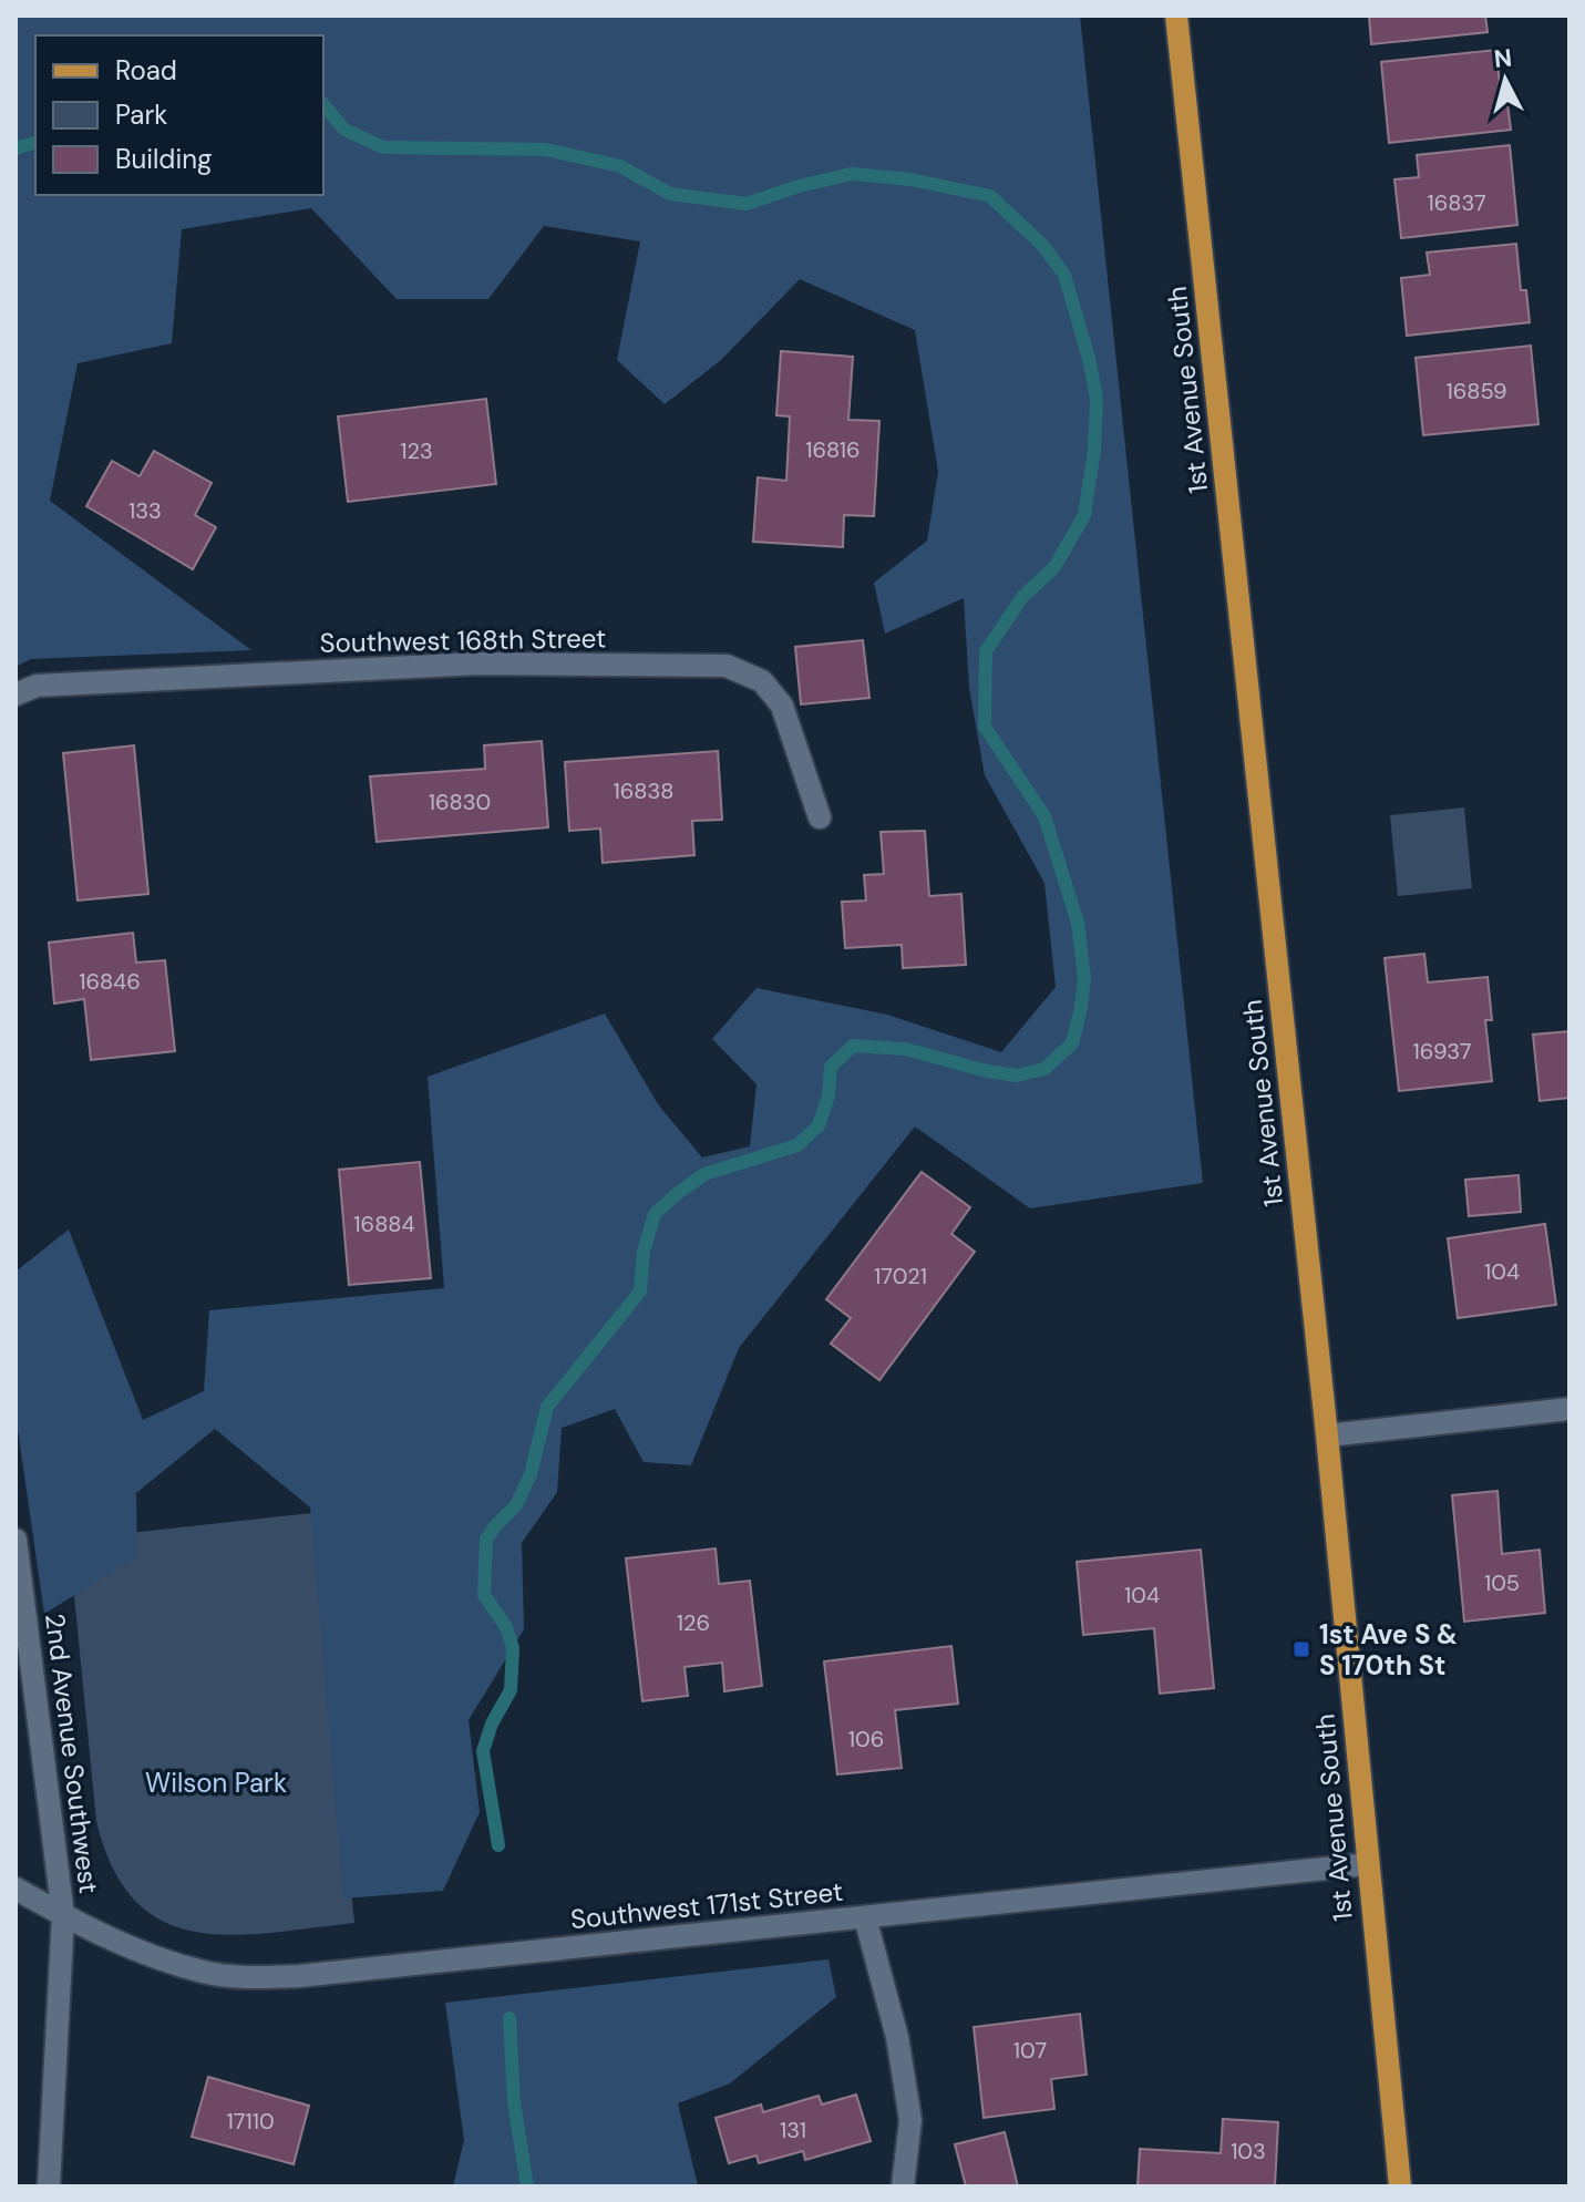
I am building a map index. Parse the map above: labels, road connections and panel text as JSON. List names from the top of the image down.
{
  "streets": {
    "main road": ["1st Avenue South"],
    "street": ["Southwest 168th Street", "2nd Avenue Southwest", "Southwest 171st Street"]
  },
  "crossings": [
    ["1st Avenue South", "Southwest 171st Street"],
    ["2nd Avenue Southwest", "Southwest 171st Street"]
  ],
  "parks": ["Wilson Park"],
  "places": {
    "transit": ["1st Ave S & S 170th St"]
  },
  "house_numbers": [
    "16837",
    "16859",
    "16816",
    "123",
    "133",
    "16838",
    "16830",
    "16846",
    "16937",
    "16884",
    "104",
    "17021",
    "105",
    "104",
    "126",
    "106",
    "107",
    "17110",
    "131",
    "103"
  ],
  "legend": ["Road", "Park", "Building"],
  "north": "top"
}
